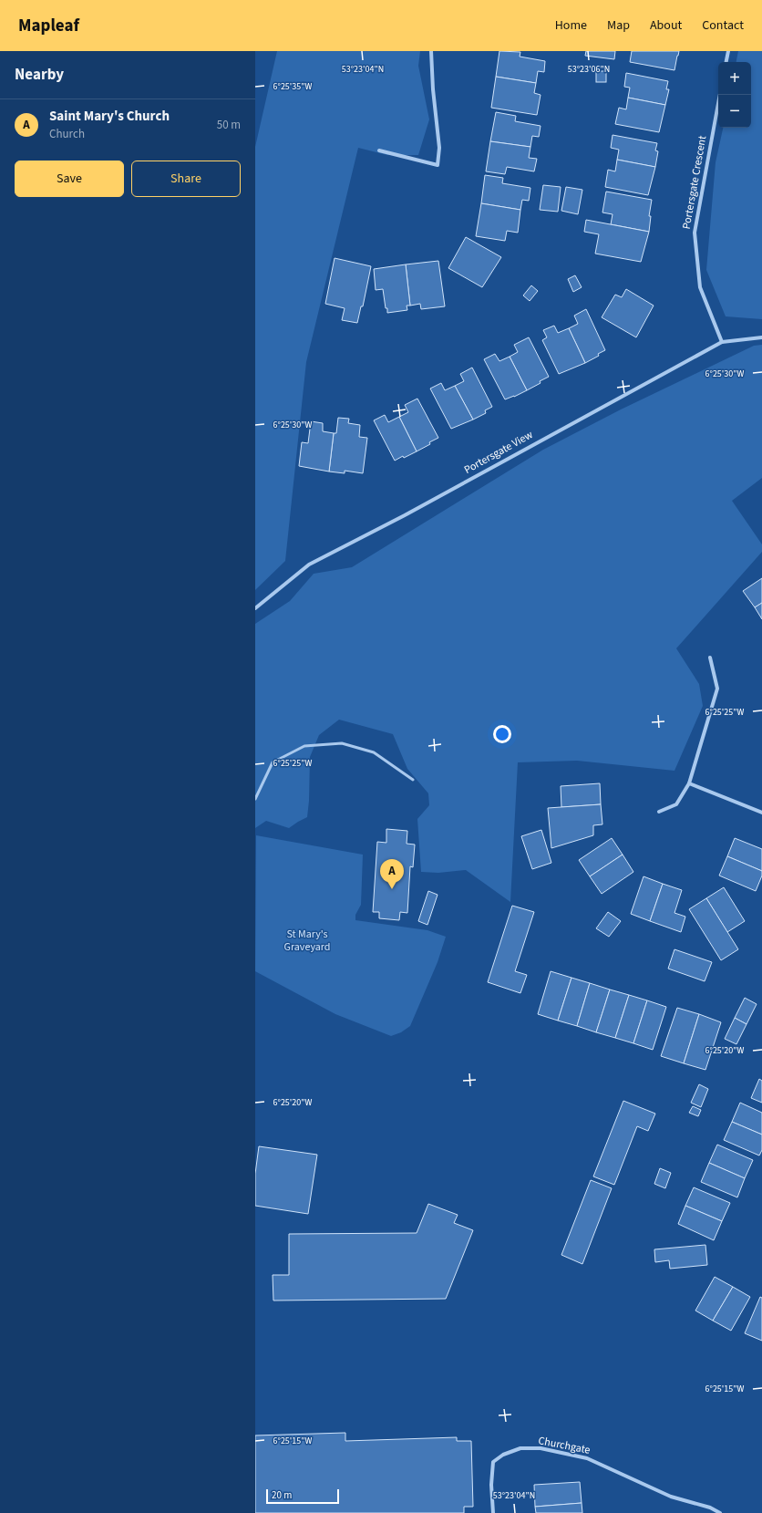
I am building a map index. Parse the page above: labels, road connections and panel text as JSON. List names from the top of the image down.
{
  "streets": {
    "street": ["Portersgate Crescent", "Portersgate View", "Churchgate"]
  },
  "crossings": [
    ["Portersgate Crescent", "Portersgate View"]
  ],
  "parks": ["St Mary's Graveyard"],
  "scale_bar": "20 m",
  "page": {
    "header": "Mapleaf",
    "nav": [
      "Home",
      "Map",
      "About",
      "Contact"
    ],
    "heading": "Nearby",
    "map_buttons": ["+", "−"],
    "list": [
      {
        "mark": "A",
        "name": "Saint Mary's Church",
        "note": "Church",
        "value": "50 m"
      }
    ],
    "buttons": ["Save", "Share"],
    "pins": "A",
    "scale": "20 m"
  },
  "coordinates": [
    "53°23'04\"N",
    "53°23'06\"N",
    "6°25'35\"W",
    "6°25'30\"W",
    "6°25'25\"W",
    "6°25'20\"W",
    "6°25'15\"W"
  ]
}
